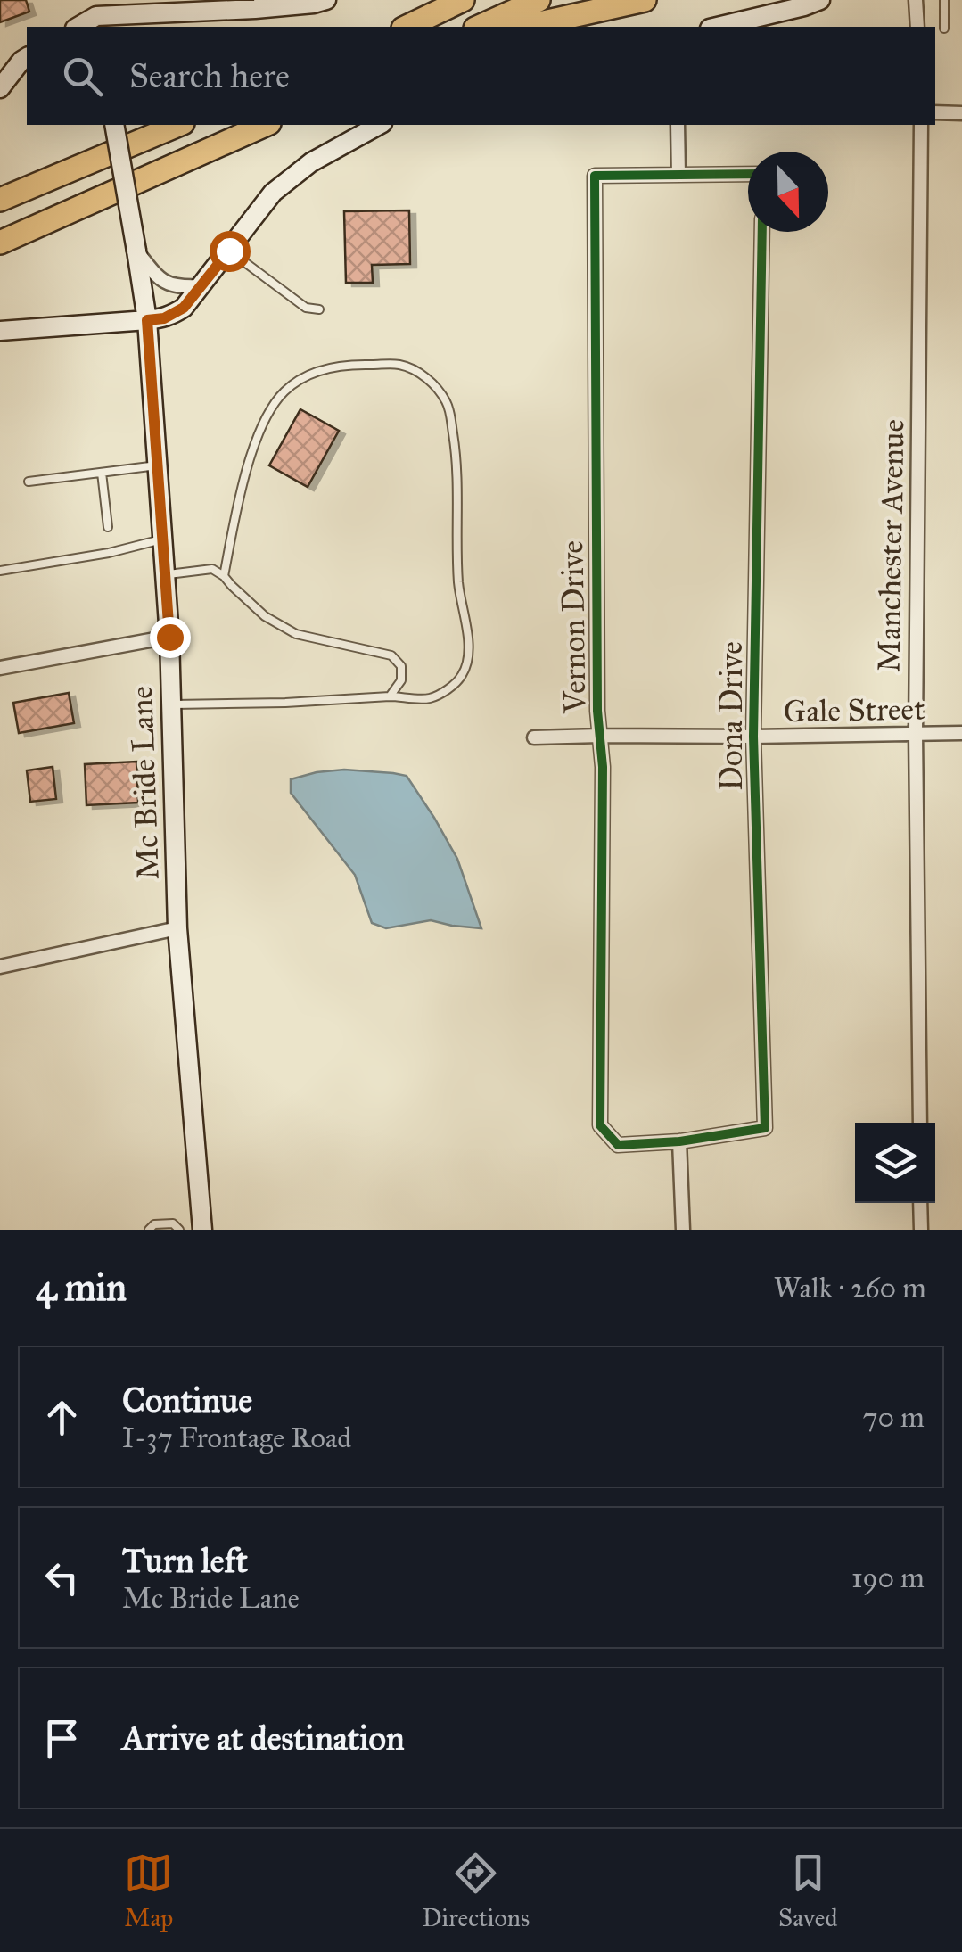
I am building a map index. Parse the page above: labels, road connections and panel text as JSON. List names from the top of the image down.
{
  "streets": {
    "street": [
      "Manchester Avenue",
      "Vernon Drive",
      "Gale Street",
      "Dona Drive",
      "Mc Bride Lane"
    ]
  },
  "crossings": [
    ["Manchester Avenue", "Gale Street"],
    ["Vernon Drive", "Gale Street"],
    ["Vernon Drive", "Dona Drive"],
    ["Gale Street", "Dona Drive"]
  ],
  "north": "bottom",
  "page": {
    "search": "Search here",
    "heading": ["4 min", "Walk · 260 m"],
    "list": [
      ["Continue", "I-37 Frontage Road", "70 m"],
      ["Turn left", "Mc Bride Lane", "190 m"],
      "Arrive at destination"
    ],
    "nav": ["Map", "Directions", "Saved"]
  }
}
